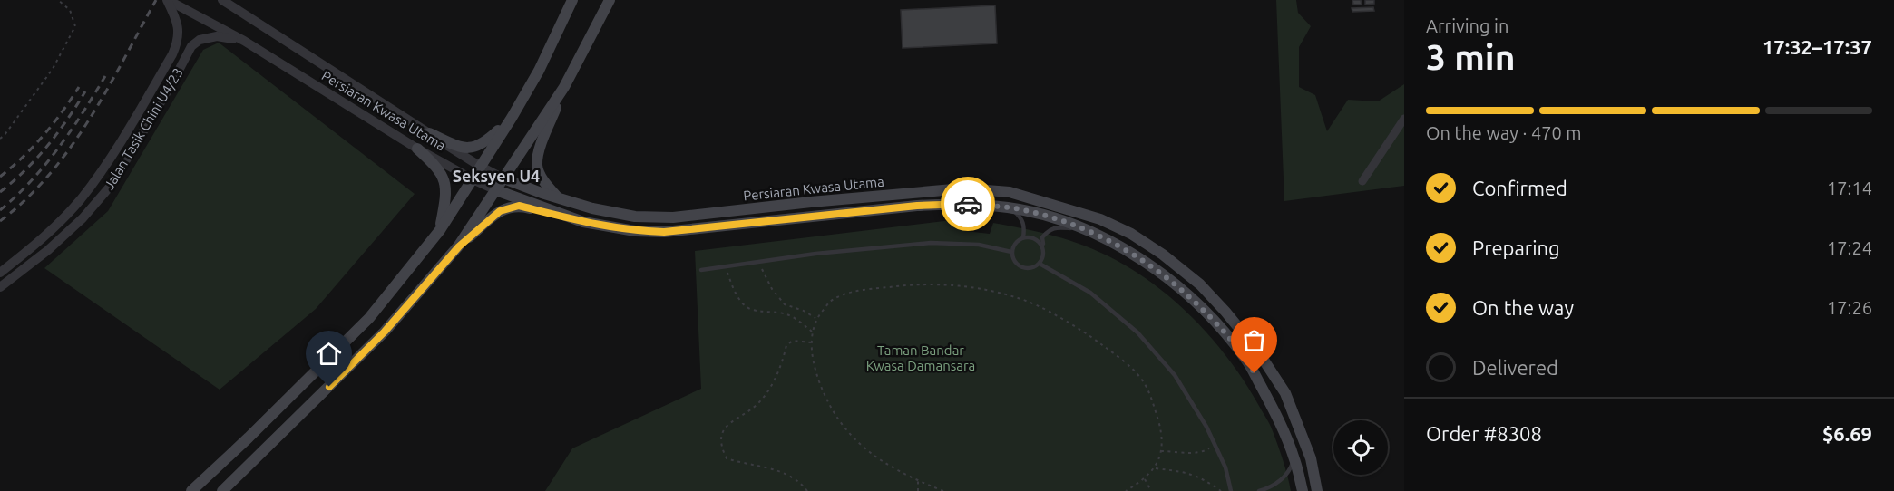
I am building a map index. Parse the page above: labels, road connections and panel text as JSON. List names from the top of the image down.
{
  "streets": {
    "main road": ["Persiaran Kwasa Utama"],
    "street": ["Jalan Tasik Chini U4/23"]
  },
  "crossings": [
    ["Persiaran Kwasa Utama", "Jalan Tasik Chini U4/23"]
  ],
  "districts": ["Seksyen U4"],
  "parks": ["Taman Bandar Kwasa Damansara"],
  "page": {
    "heading": ["3 min", "Arriving in", "17:32–17:37"],
    "panel": ["Order #8308", "$6.69"],
    "bar": "On the way · 470 m",
    "list": [
      ["Confirmed", "17:14"],
      ["Preparing", "17:24"],
      ["On the way", "17:26"],
      "Delivered"
    ]
  }
}
